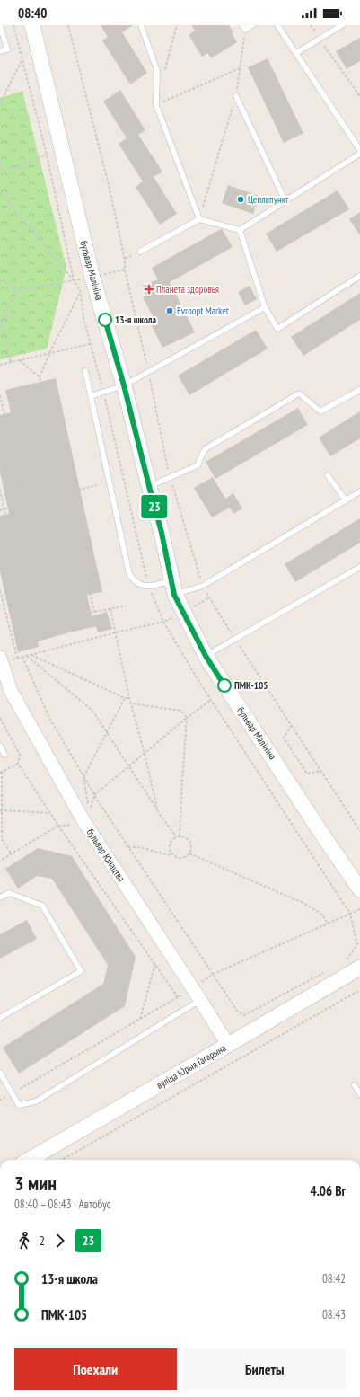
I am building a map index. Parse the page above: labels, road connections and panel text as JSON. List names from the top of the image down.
{
  "streets": {
    "main road": ["бульвар Малініна", "вуліца Юрыя Гагарына"],
    "street": ["бульвар Юнацтва"]
  },
  "crossings": [
    ["бульвар Юнацтва", "вуліца Юрыя Гагарына"]
  ],
  "places": {
    "other": [
      "Цеплапункт",
      "Evroopt Market",
      "13-я школа",
      "ПМК-105"
    ],
    "health": ["Планета здоровья"]
  },
  "lines": ["bus line 23"],
  "page": {
    "status": "08:40",
    "on_map": "23",
    "heading": ["3 мин", "08:40 – 08:43 · Автобус", "4.06 Br"],
    "legs": ["2", "23"],
    "list": [
      {
        "name": "13-я школа",
        "value": "08:42"
      },
      {
        "name": "ПМК-105",
        "value": "08:43"
      }
    ],
    "buttons": ["Поехали", "Билеты"]
  }
}
